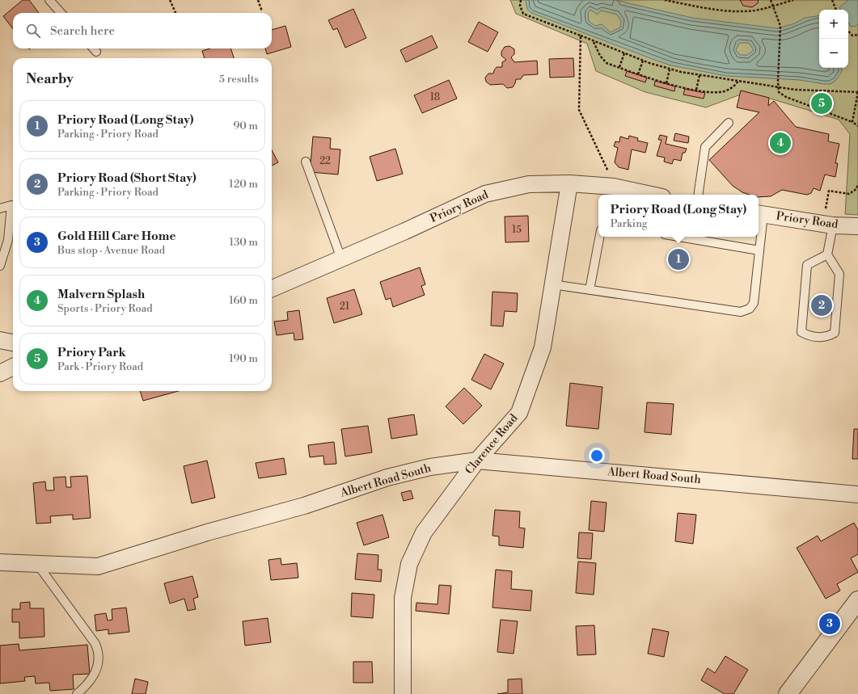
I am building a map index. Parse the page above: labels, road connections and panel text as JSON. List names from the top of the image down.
{
  "streets": {
    "street": ["Priory Road", "Clarence Road", "Albert Road South"]
  },
  "crossings": [
    ["Priory Road", "Clarence Road"],
    ["Clarence Road", "Albert Road South"]
  ],
  "house_numbers": [
    "18",
    "22",
    "15",
    "21"
  ],
  "page": {
    "map_buttons": ["+", "−"],
    "search": "Search here",
    "heading": ["Nearby", "5 results"],
    "pins": [
      "5",
      "4",
      "1",
      "2",
      "3"
    ],
    "list": [
      {
        "mark": "1",
        "name": "Priory Road (Long Stay)",
        "note": "Parking · Priory Road",
        "value": "90 m"
      },
      {
        "mark": "2",
        "name": "Priory Road (Short Stay)",
        "note": "Parking · Priory Road",
        "value": "120 m"
      },
      {
        "mark": "3",
        "name": "Gold Hill Care Home",
        "note": "Bus stop · Avenue Road",
        "value": "130 m"
      },
      {
        "mark": "4",
        "name": "Malvern Splash",
        "note": "Sports · Priory Road",
        "value": "160 m"
      },
      {
        "mark": "5",
        "name": "Priory Park",
        "note": "Park · Priory Road",
        "value": "190 m"
      }
    ],
    "popup": ["Priory Road (Long Stay)", "Parking"]
  }
}
